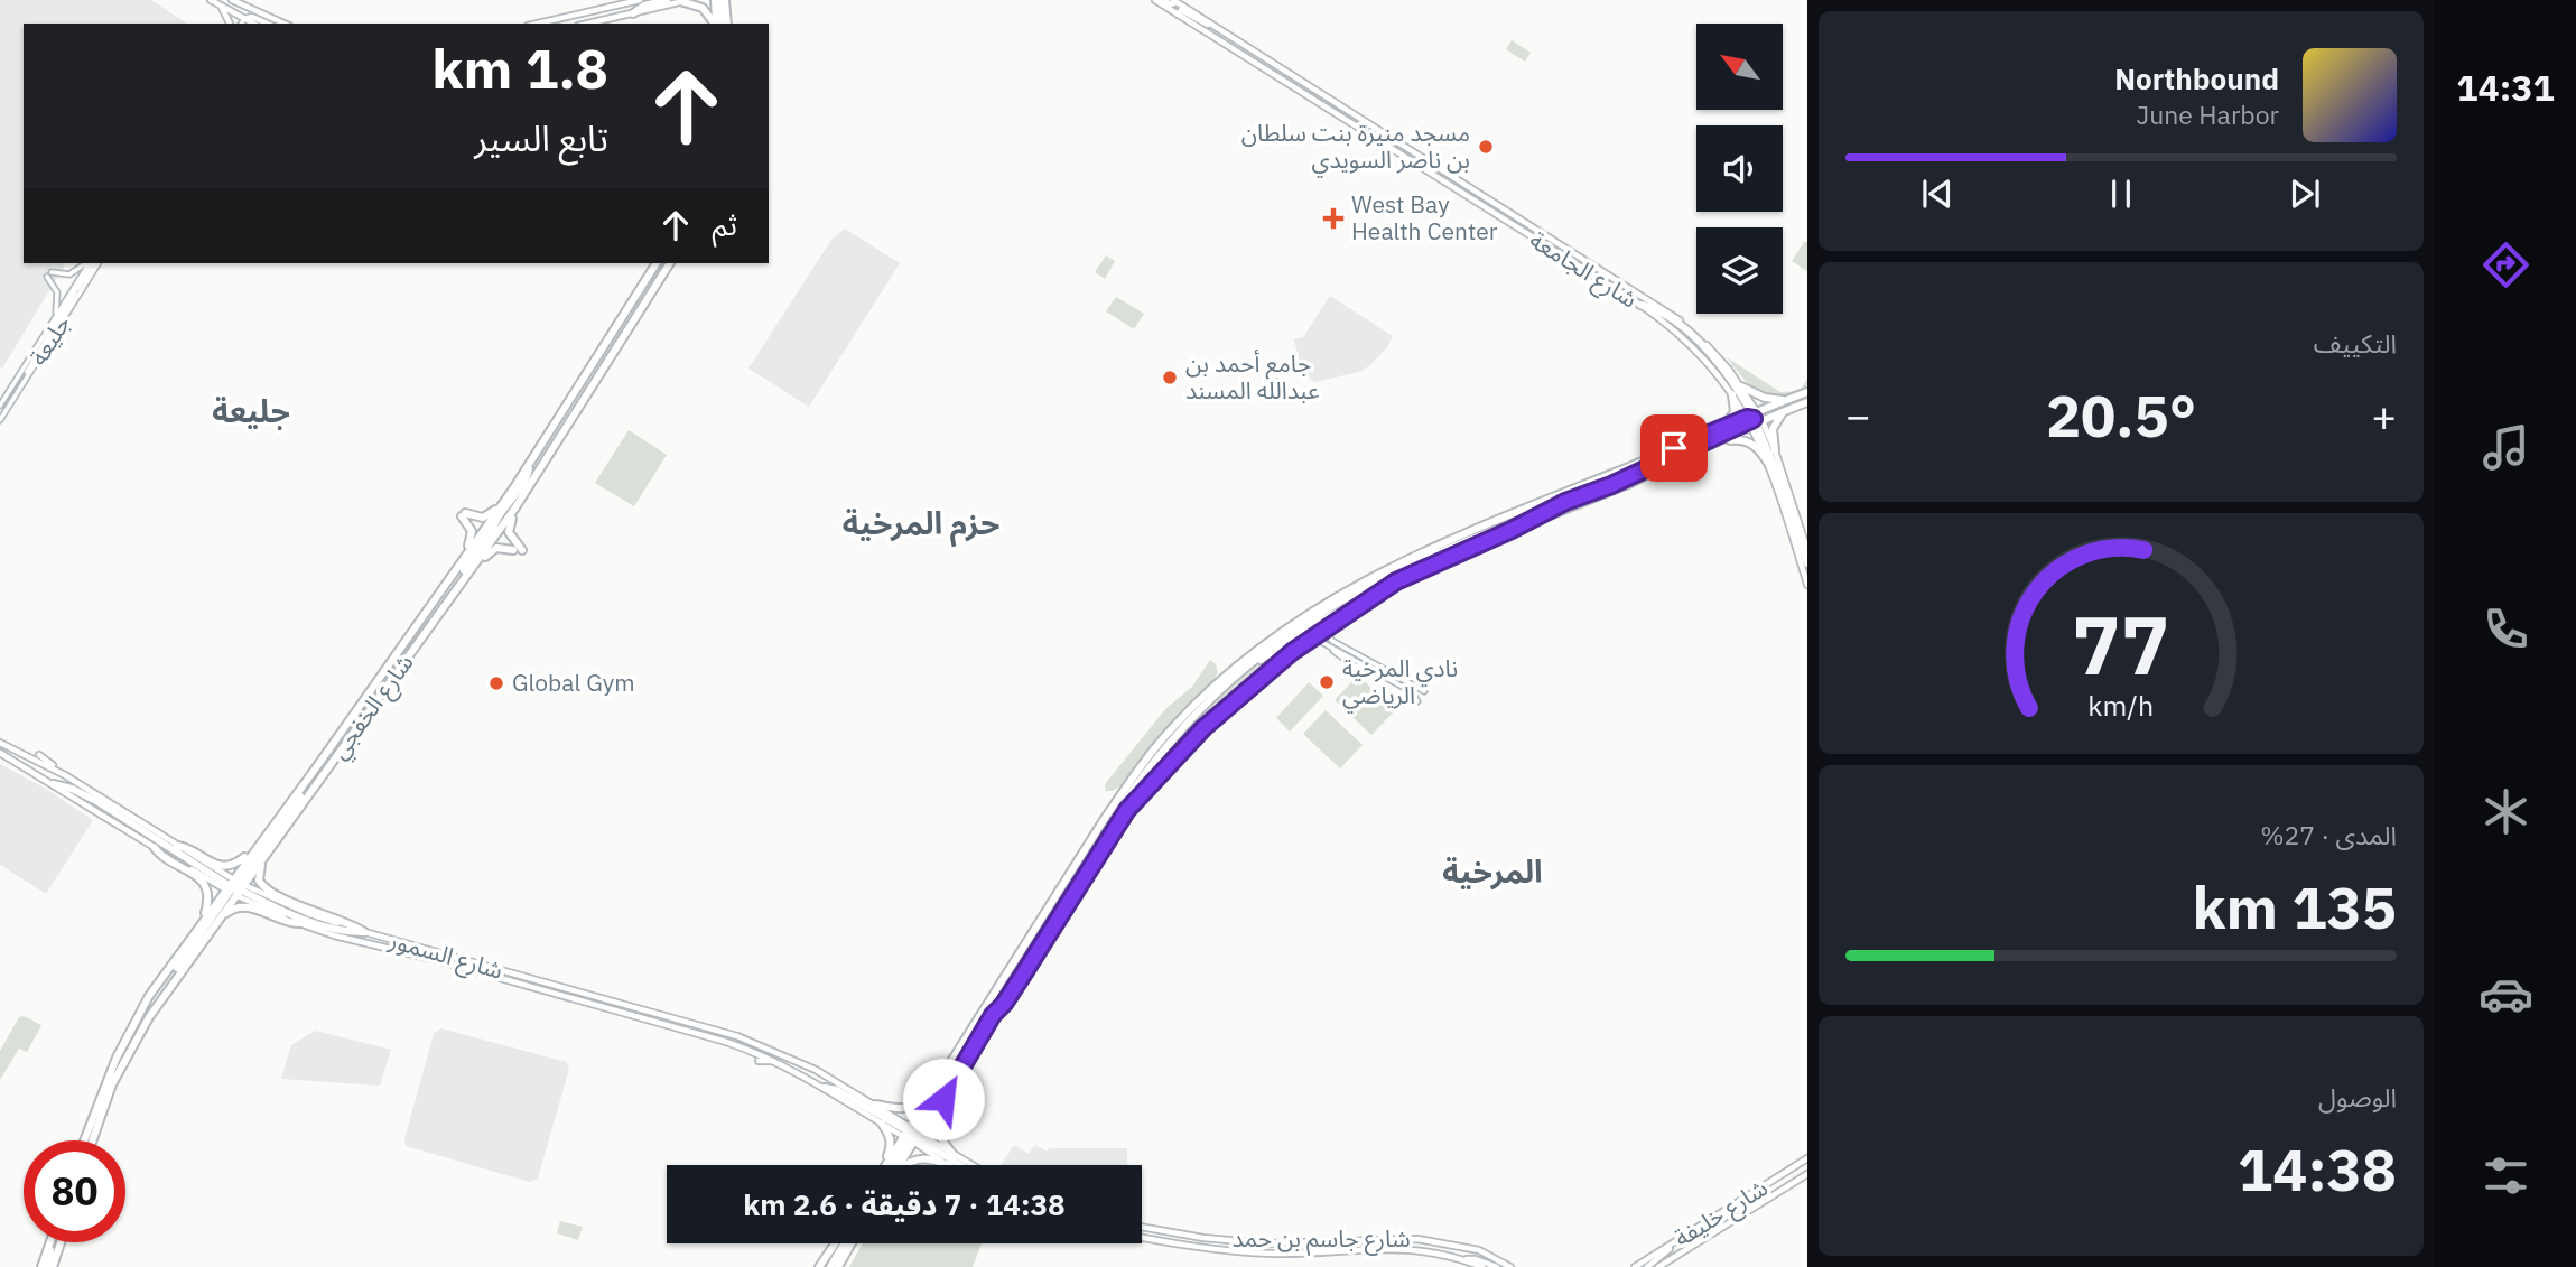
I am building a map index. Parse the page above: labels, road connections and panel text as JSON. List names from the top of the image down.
{
  "streets": {
    "highway": ["شارع الخفجي"],
    "main road": [
      "شارع الجامعة",
      "جليعة",
      "شارع السمور",
      "شارع خليفة",
      "شارع جاسم بن حمد"
    ]
  },
  "crossings": [
    ["شارع الخفجي", "شارع السمور"]
  ],
  "districts": ["جليعة", "حزم المرخية", "المرخية"],
  "places": {
    "other": [
      "مسجد منيرة بنت سلطان بن ناصر السويدي",
      "جامع أحمد بن عبدالله المسند",
      "نادي المرخية الرياضي",
      "Global Gym"
    ],
    "health": ["West Bay Health Center"]
  },
  "north": "top left",
  "page": {
    "tabs": "14:31",
    "turn": ["1.8 km", "تابع السير"],
    "song": ["Northbound", "June Harbor"],
    "then": "ثم",
    "tile": [
      "التكييف",
      ["المدى · 27%", "135 km"],
      ["الوصول", "14:38"]
    ],
    "heat": ["−", "20.5°", "+"],
    "limit": "80",
    "trip": "14:38 · 7 دقيقة · 2.6 km",
    "gauge": ["77", "km/h"]
  }
}
